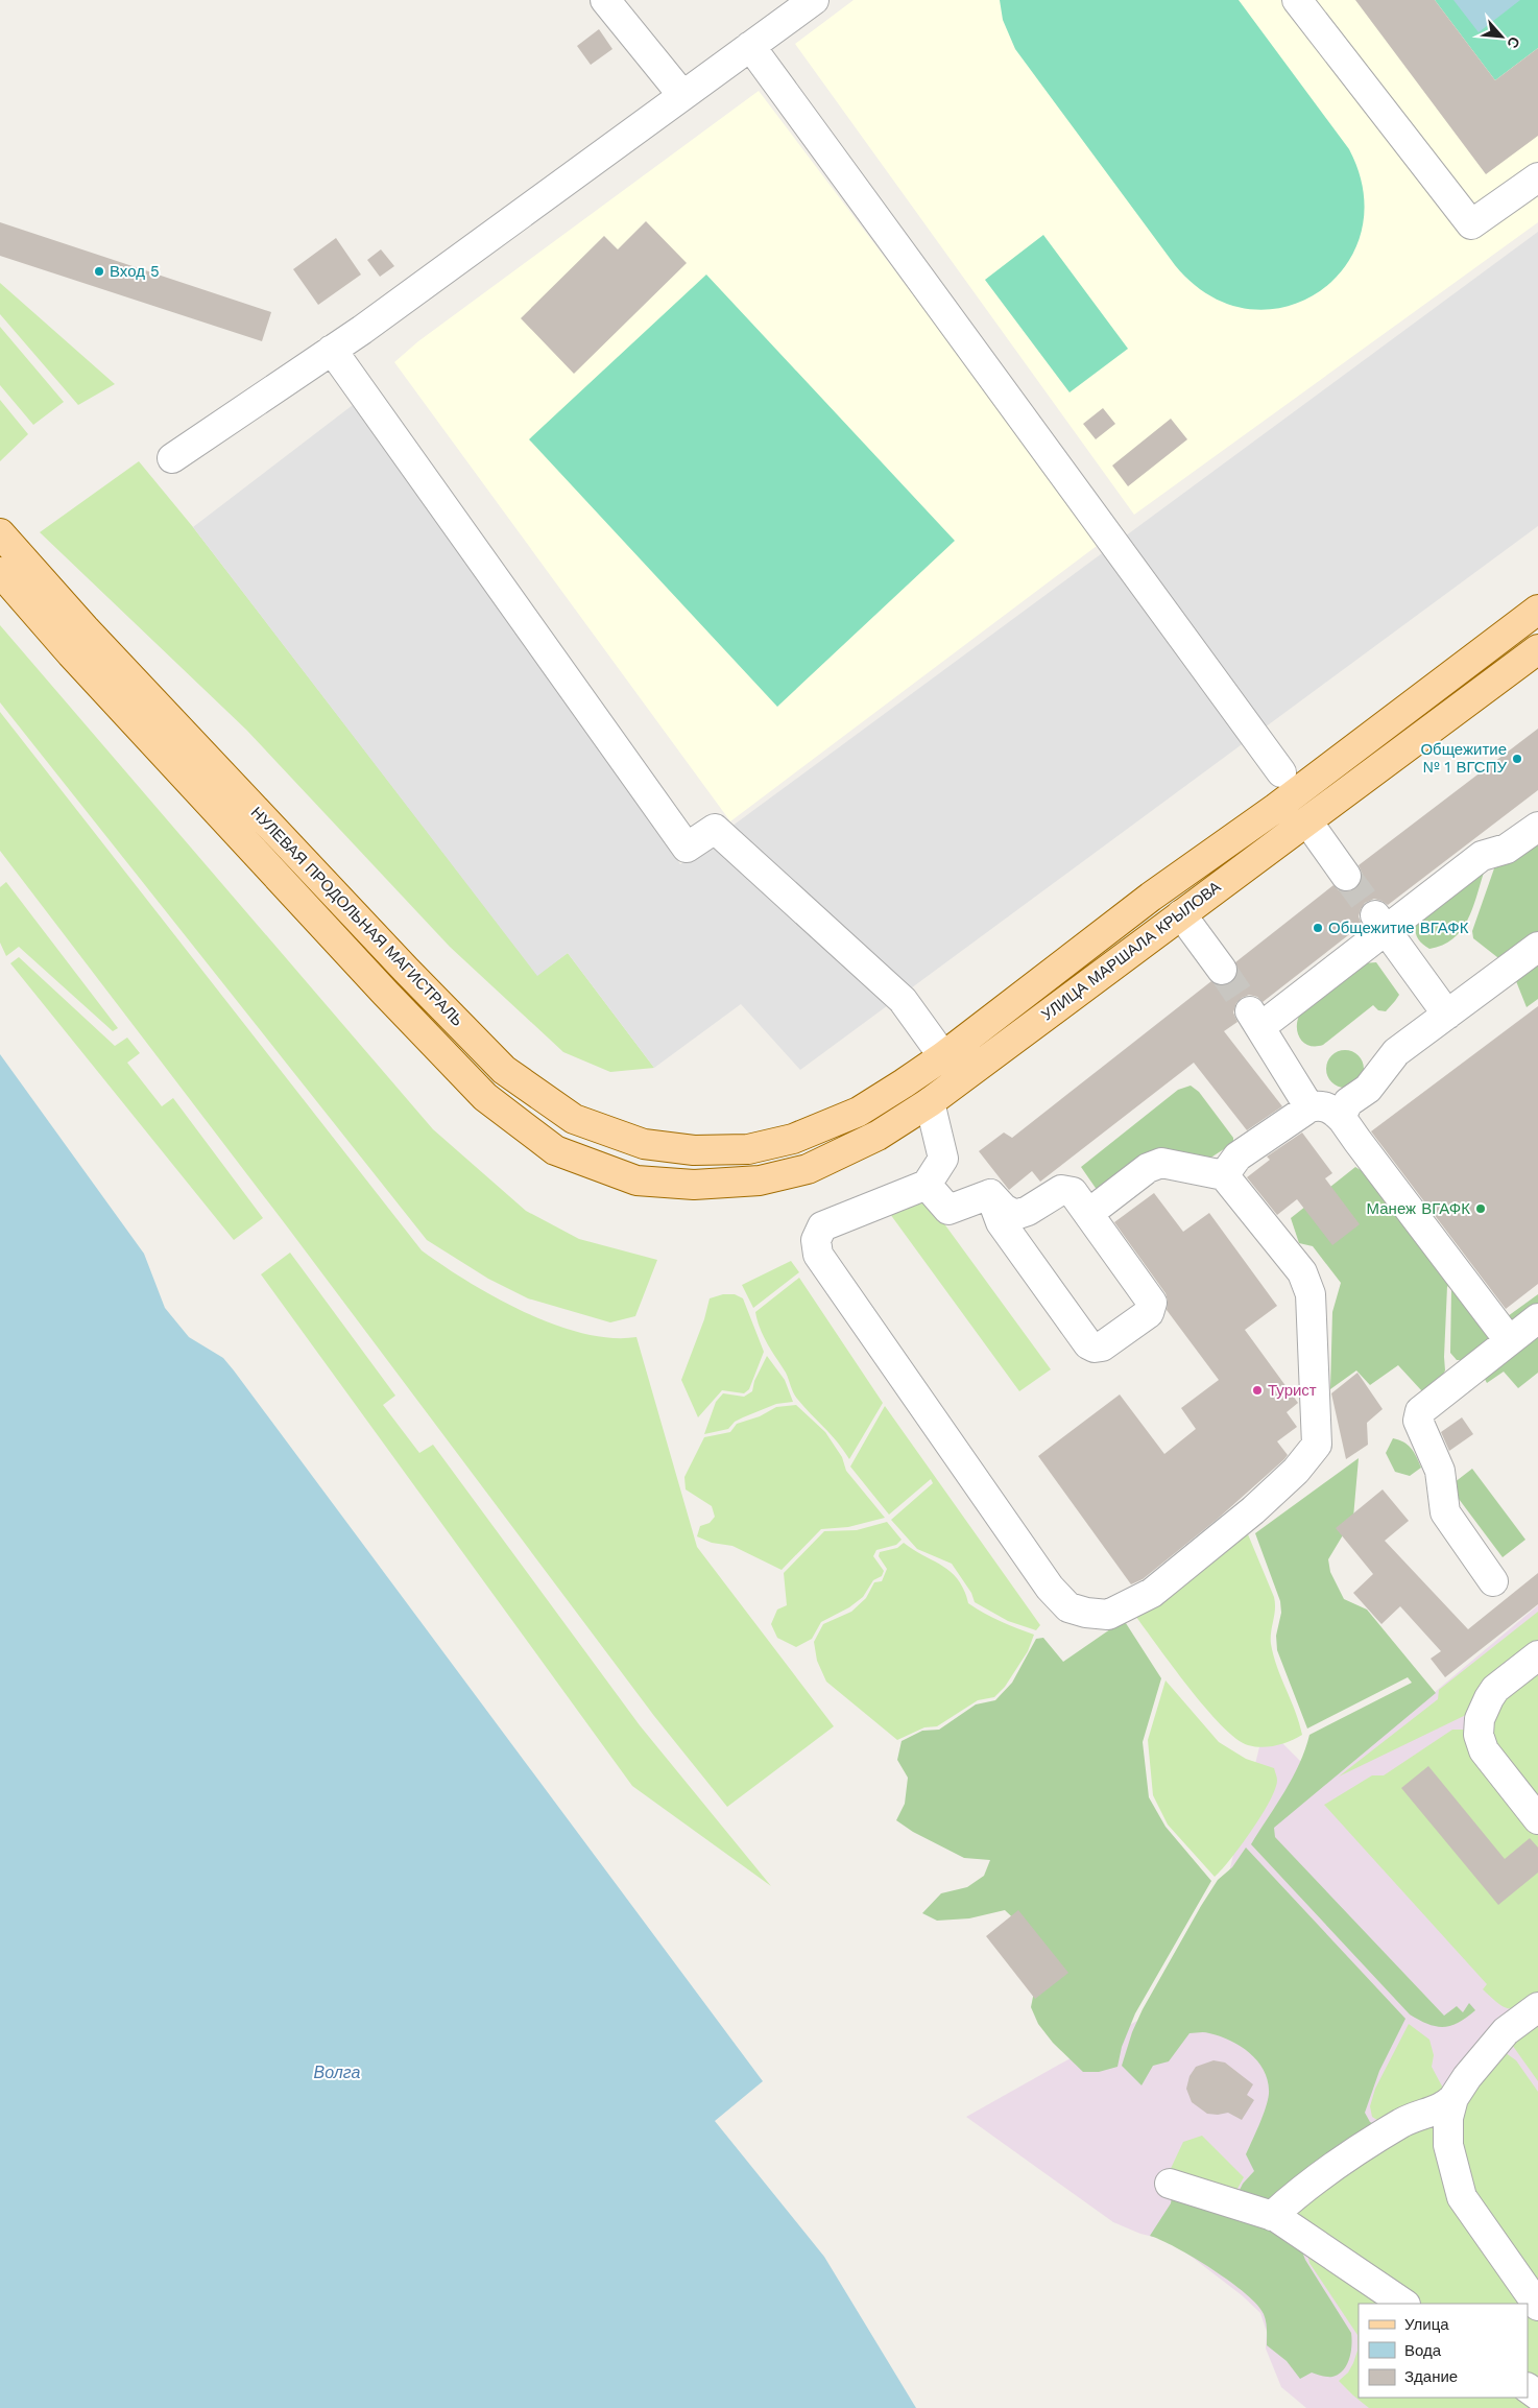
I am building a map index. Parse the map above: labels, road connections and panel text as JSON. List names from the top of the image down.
{
  "streets": {
    "main road": ["НУЛЕВАЯ ПРОДОЛЬНАЯ МАГИСТРАЛЬ", "УЛИЦА МАРШАЛА КРЫЛОВА"]
  },
  "crossings": [
    ["НУЛЕВАЯ ПРОДОЛЬНАЯ МАГИСТРАЛЬ", "УЛИЦА МАРШАЛА КРЫЛОВА"]
  ],
  "water": ["Волга"],
  "places": [
    "Вход 5",
    "Общежитие № 1 ВГСПУ",
    "Общежитие ВГАФК",
    "Манеж ВГАФК",
    "Турист"
  ],
  "legend": ["Улица", "Вода", "Здание"],
  "north": "bottom right"
}
